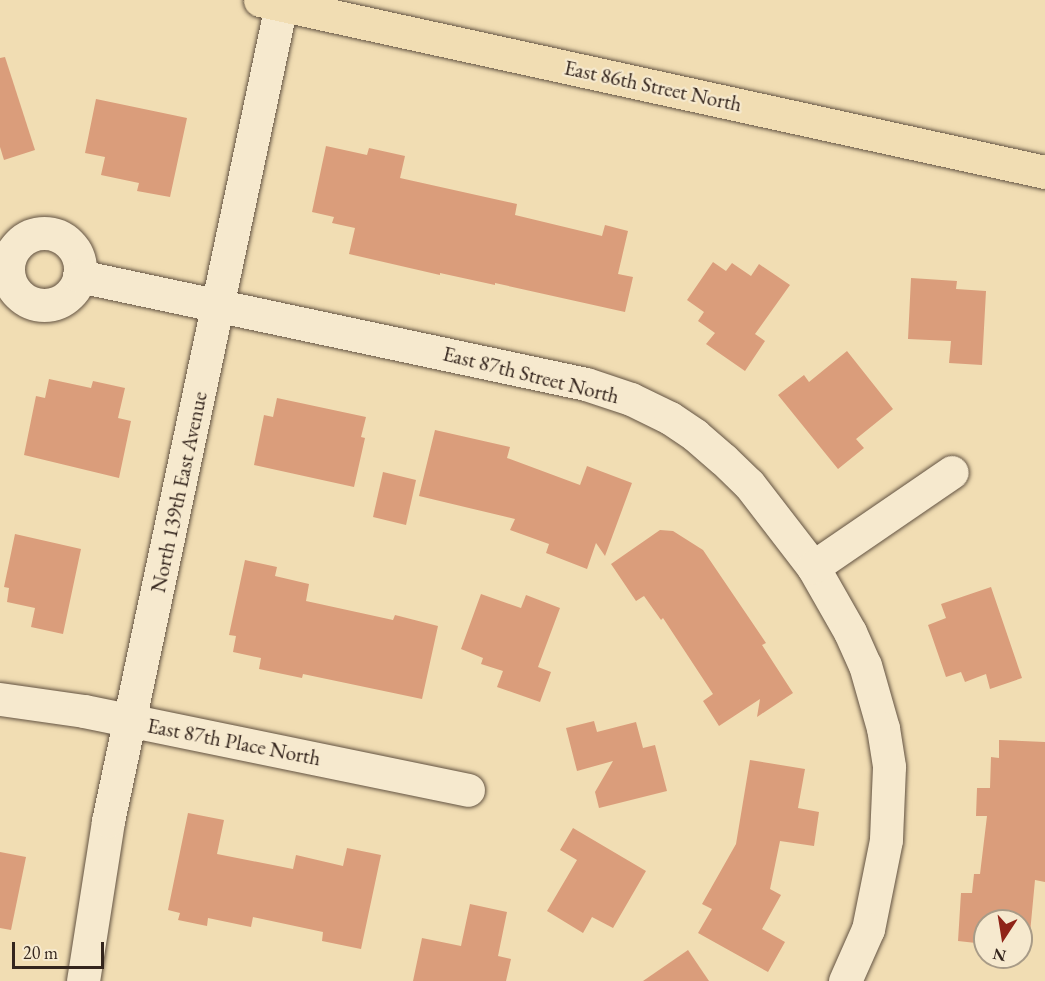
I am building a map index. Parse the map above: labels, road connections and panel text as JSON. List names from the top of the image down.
{
  "streets": {
    "main road": ["East 86th Street North"],
    "street": ["East 87th Street North", "North 139th East Avenue", "East 87th Place North"]
  },
  "crossings": [
    ["East 86th Street North", "North 139th East Avenue"],
    ["East 87th Street North", "North 139th East Avenue"],
    ["North 139th East Avenue", "East 87th Place North"]
  ],
  "scale_bar": "20 m",
  "north": "bottom"
}
